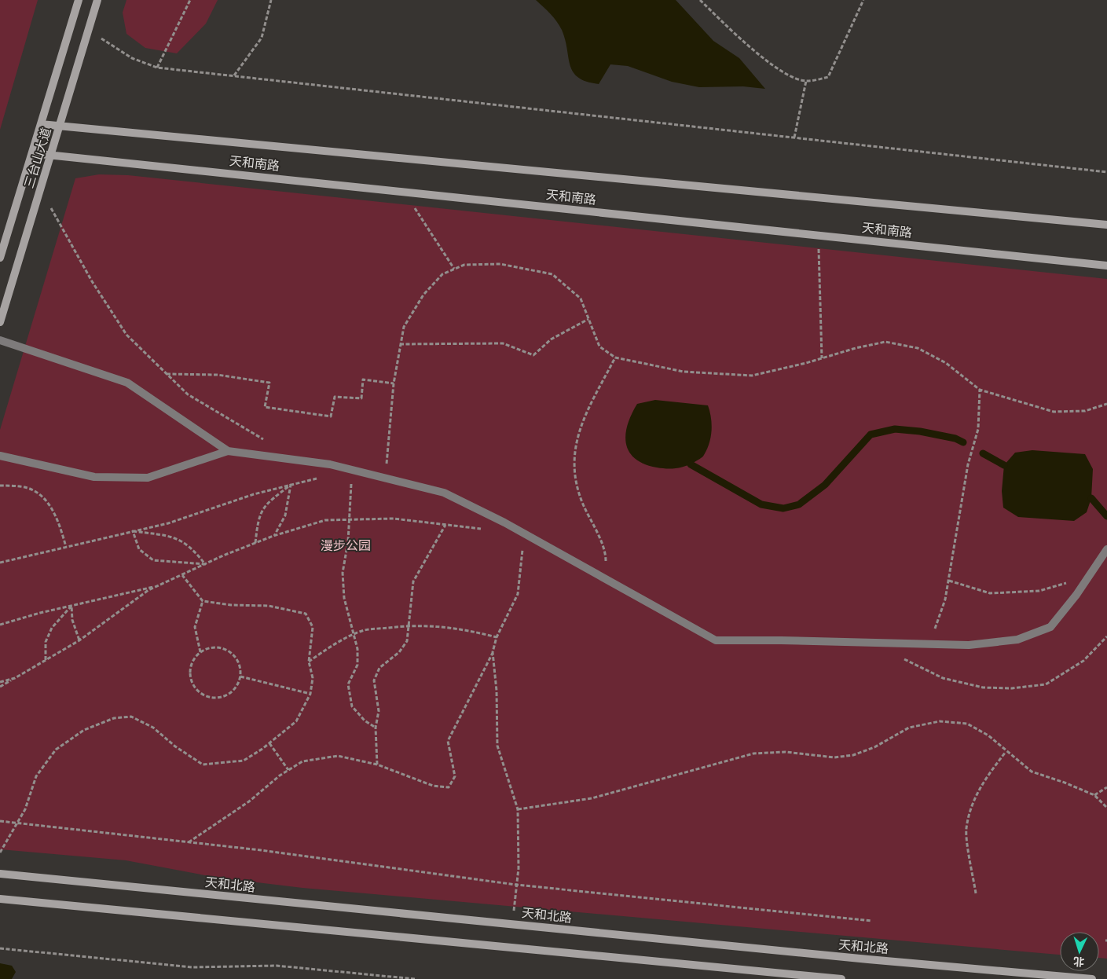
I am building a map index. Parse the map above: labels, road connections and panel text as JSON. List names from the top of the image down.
{
  "streets": {
    "street": ["三台山大道", "天和南路", "天和北路"]
  },
  "crossings": [
    ["三台山大道", "天和南路"]
  ],
  "parks": ["漫步公园"],
  "north": "bottom"
}
